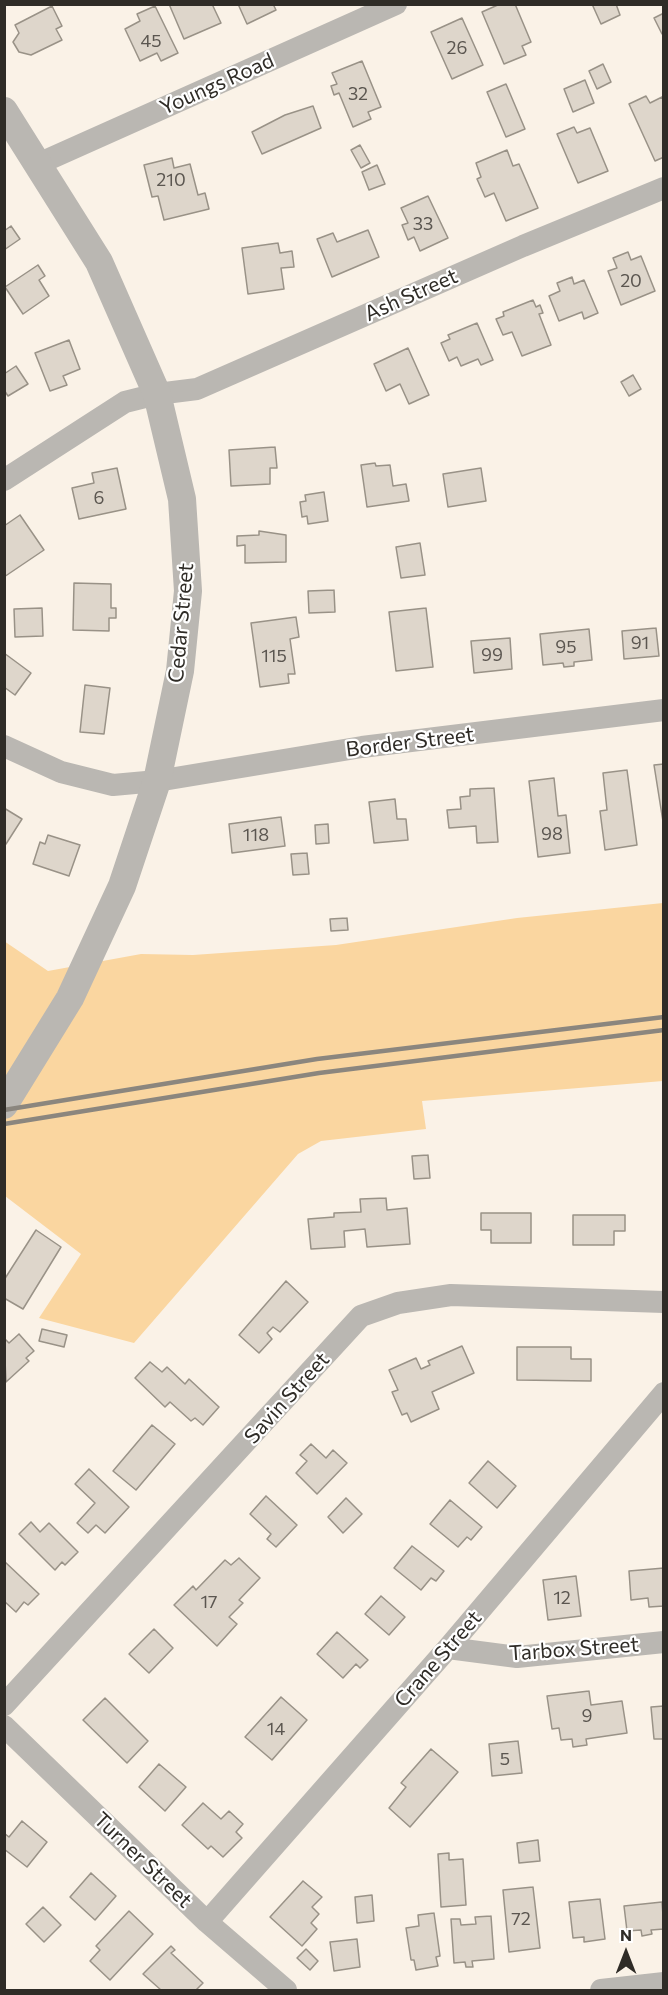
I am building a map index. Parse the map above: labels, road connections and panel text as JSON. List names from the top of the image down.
{
  "streets": {
    "street": [
      "Youngs Road",
      "Ash Street",
      "Cedar Street",
      "Border Street",
      "Savin Street",
      "Tarbox Street",
      "Crane Street",
      "Turner Street"
    ]
  },
  "crossings": [
    ["Youngs Road", "Cedar Street"],
    ["Ash Street", "Cedar Street"],
    ["Cedar Street", "Border Street"],
    ["Tarbox Street", "Crane Street"],
    ["Crane Street", "Turner Street"]
  ],
  "house_numbers": [
    "45",
    "26",
    "32",
    "210",
    "33",
    "20",
    "6",
    "91",
    "95",
    "99",
    "115",
    "98",
    "118",
    "12",
    "17",
    "9",
    "14",
    "5",
    "72"
  ],
  "north": "top"
}
